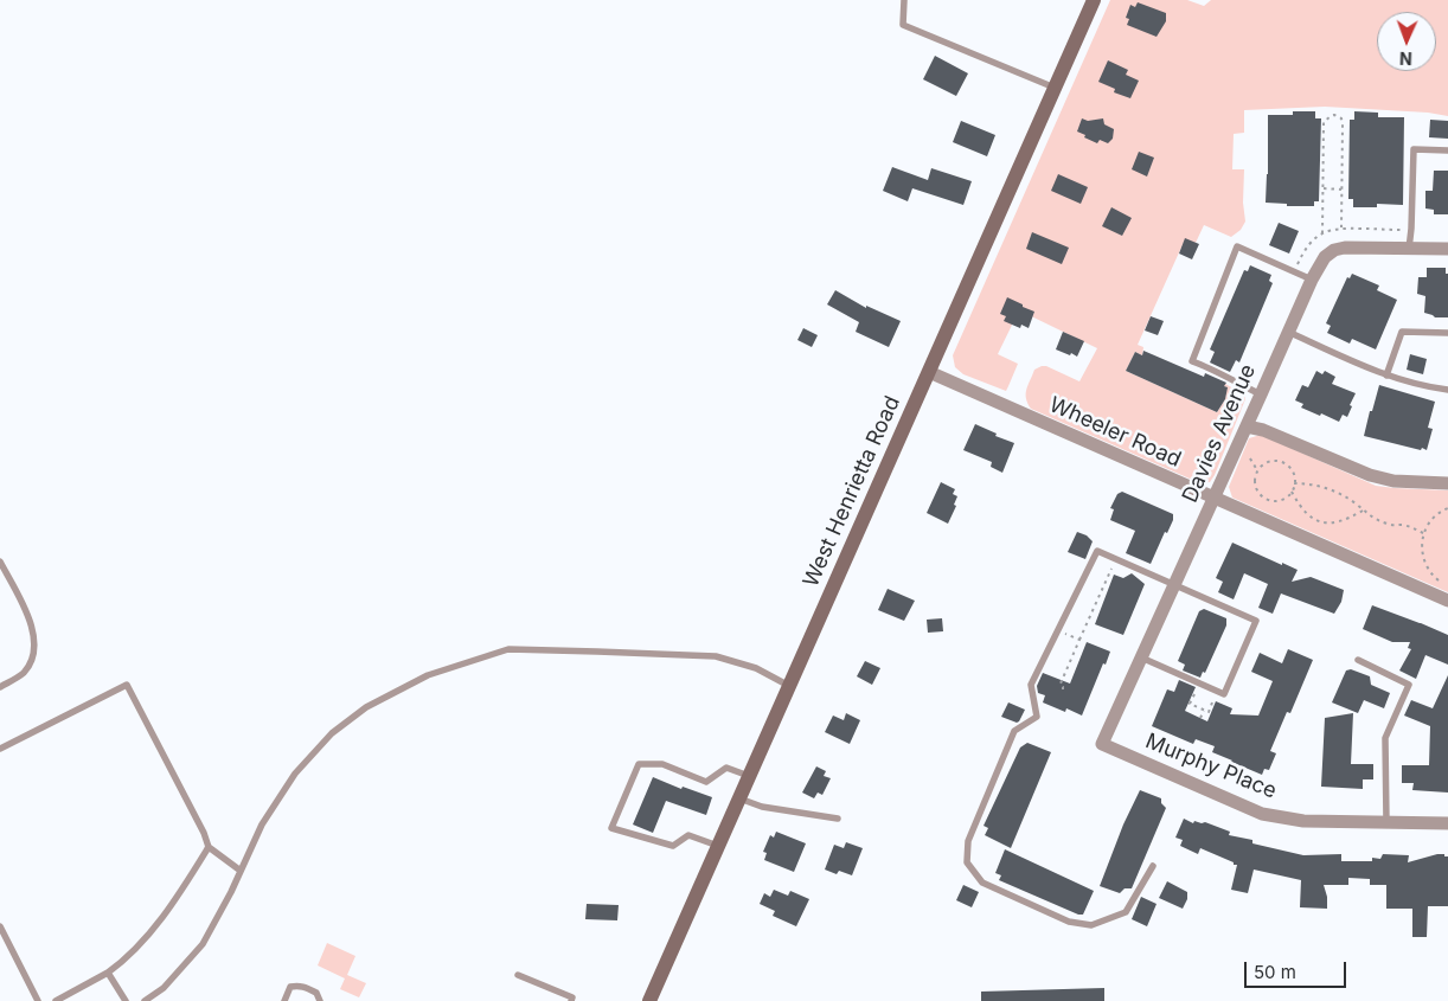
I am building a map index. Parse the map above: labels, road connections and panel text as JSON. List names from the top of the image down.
{
  "streets": {
    "main road": ["West Henrietta Road"],
    "street": ["Wheeler Road", "Davies Avenue", "Murphy Place"]
  },
  "crossings": [
    ["Wheeler Road", "Davies Avenue"],
    ["Wheeler Road", "West Henrietta Road"],
    ["Davies Avenue", "Murphy Place"]
  ],
  "scale_bar": "50 m",
  "north": "bottom"
}
